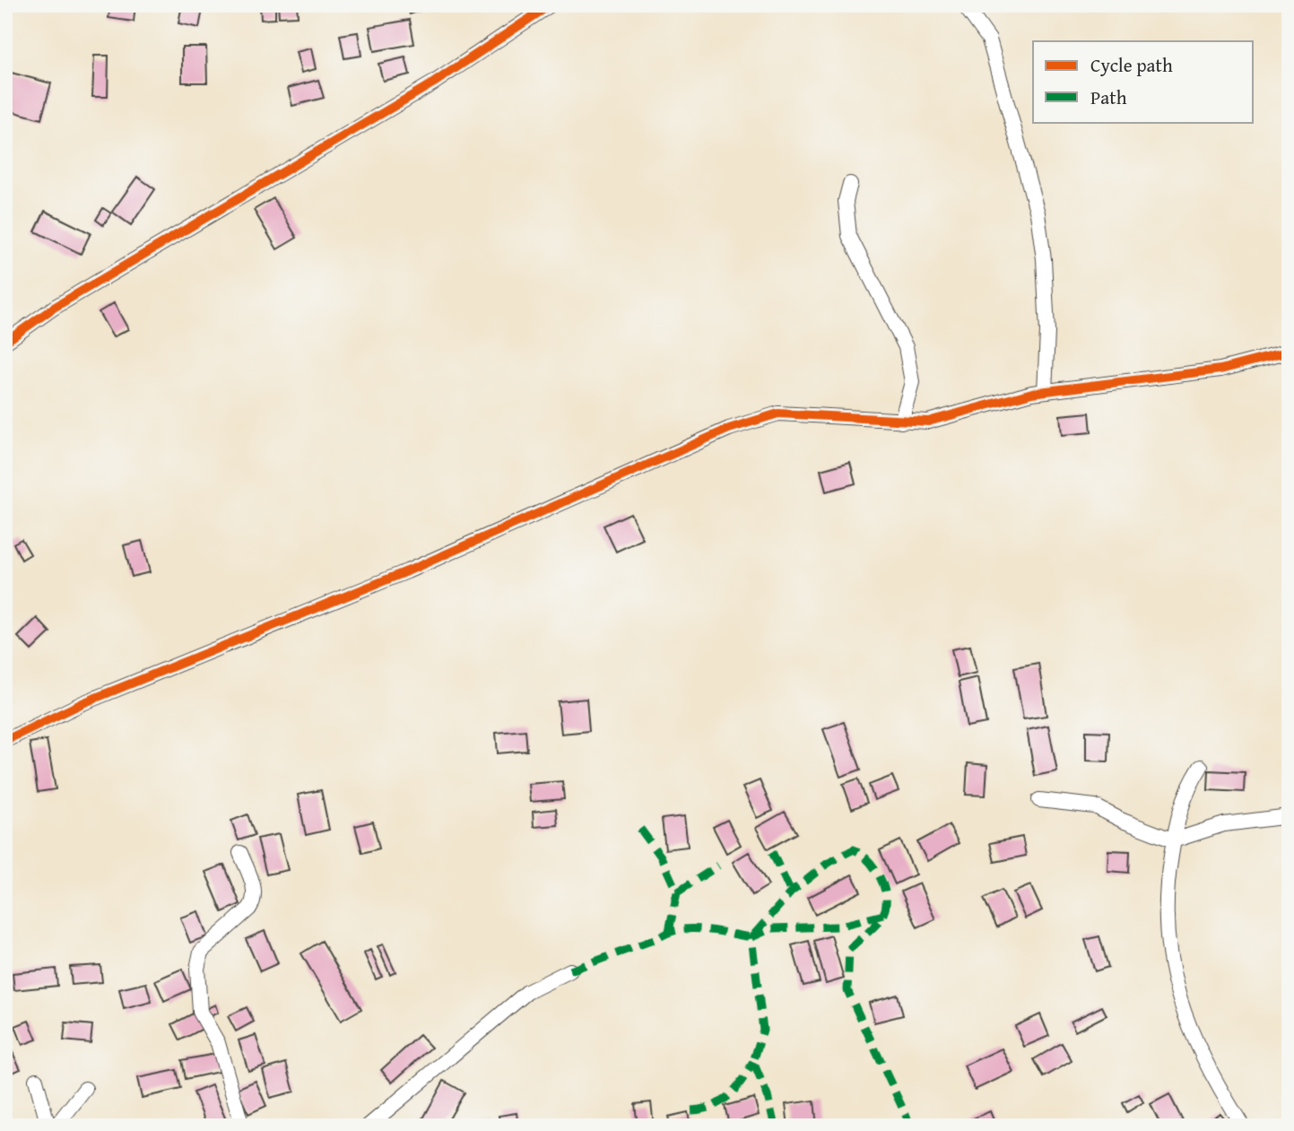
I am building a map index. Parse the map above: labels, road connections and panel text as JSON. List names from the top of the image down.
{
  "legend": ["Cycle path", "Path"]
}
